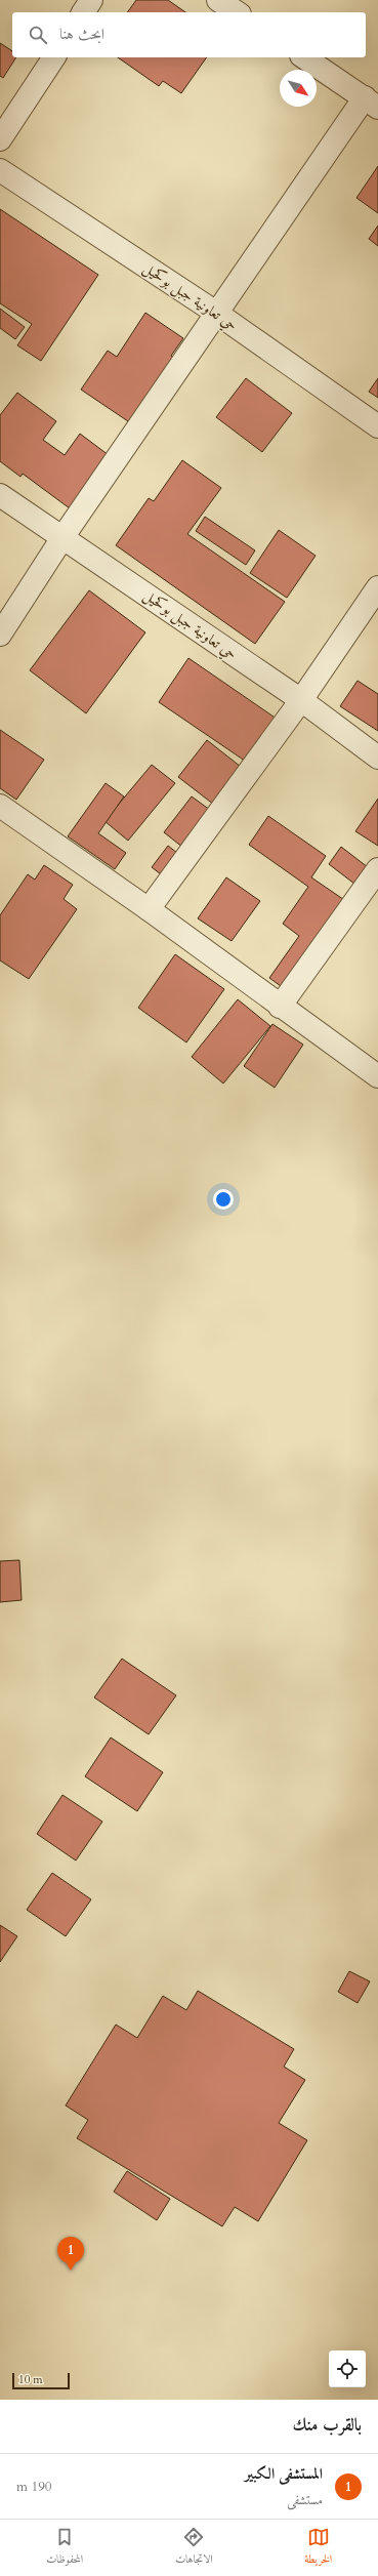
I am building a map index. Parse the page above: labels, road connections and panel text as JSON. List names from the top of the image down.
{
  "streets": {
    "street": ["حي تعاونية جبل بوكحيل"]
  },
  "scale_bar": "10 m",
  "north": "bottom right",
  "page": {
    "search": "ابحث هنا",
    "pins": "1",
    "scale": "10 m",
    "heading": "بالقرب منك",
    "list": [
      {
        "mark": "1",
        "name": "المستشفى الكبير",
        "note": "مستشفى",
        "value": "190 m"
      }
    ],
    "nav": ["الخريطة", "الاتجاهات", "المحفوظات"]
  }
}
